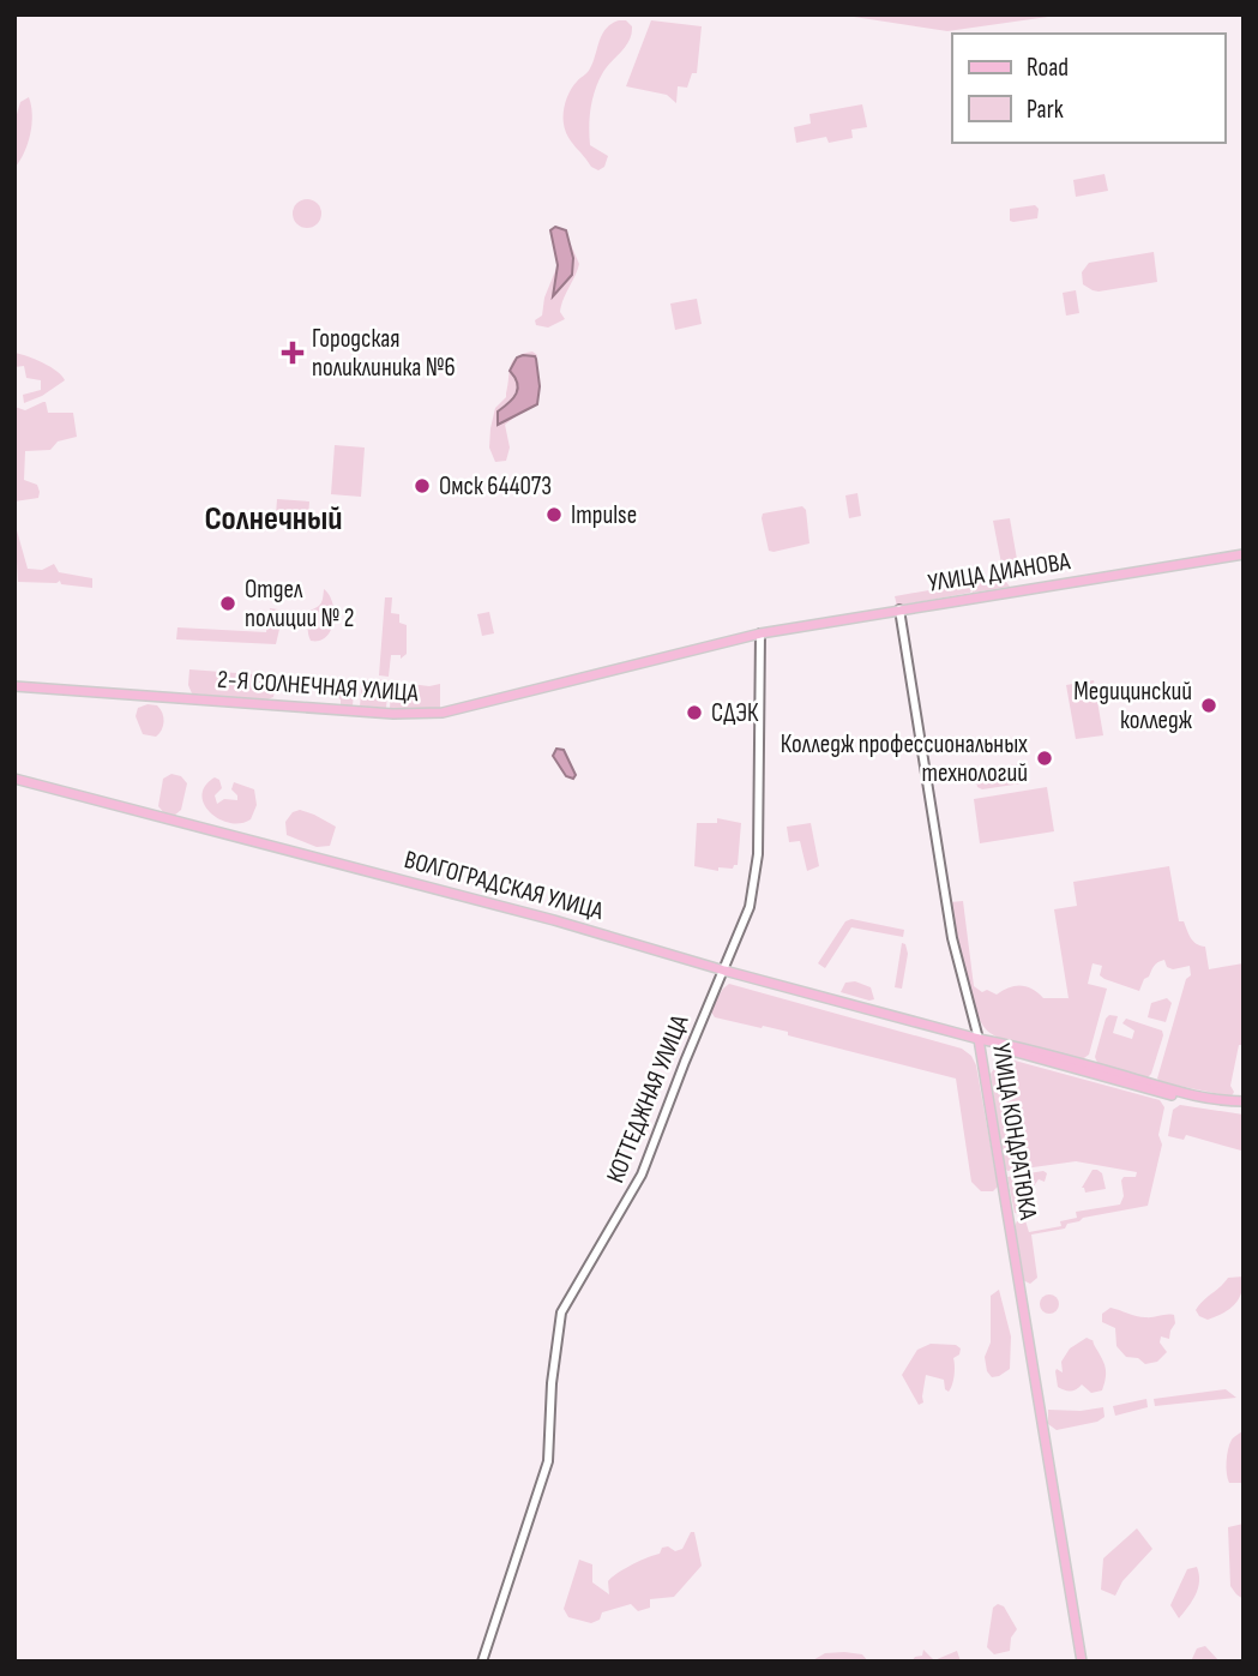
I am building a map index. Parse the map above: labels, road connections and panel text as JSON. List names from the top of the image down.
{
  "streets": {
    "main road": [
      "УЛИЦА ДИАНОВА",
      "2-Я СОЛНЕЧНАЯ УЛИЦА",
      "ВОЛГОГРАДСКАЯ УЛИЦА",
      "УЛИЦА КОНДРАТЮКА"
    ],
    "street": ["КОТТЕДЖНАЯ УЛИЦА"]
  },
  "crossings": [
    ["УЛИЦА ДИАНОВА", "2-Я СОЛНЕЧНАЯ УЛИЦА"],
    ["УЛИЦА ДИАНОВА", "КОТТЕДЖНАЯ УЛИЦА"],
    ["УЛИЦА ДИАНОВА", "УЛИЦА КОНДРАТЮКА"],
    ["2-Я СОЛНЕЧНАЯ УЛИЦА", "КОТТЕДЖНАЯ УЛИЦА"],
    ["ВОЛГОГРАДСКАЯ УЛИЦА", "КОТТЕДЖНАЯ УЛИЦА"],
    ["ВОЛГОГРАДСКАЯ УЛИЦА", "УЛИЦА КОНДРАТЮКА"]
  ],
  "districts": ["Солнечный"],
  "places": {
    "health": ["Городская поликлиника №6"],
    "other": [
      "Омск 644073",
      "Impulse",
      "Отдел полиции № 2",
      "Медицинский колледж",
      "СДЭК",
      "Колледж профессиональных технологий"
    ]
  },
  "legend": ["Road", "Park"]
}
